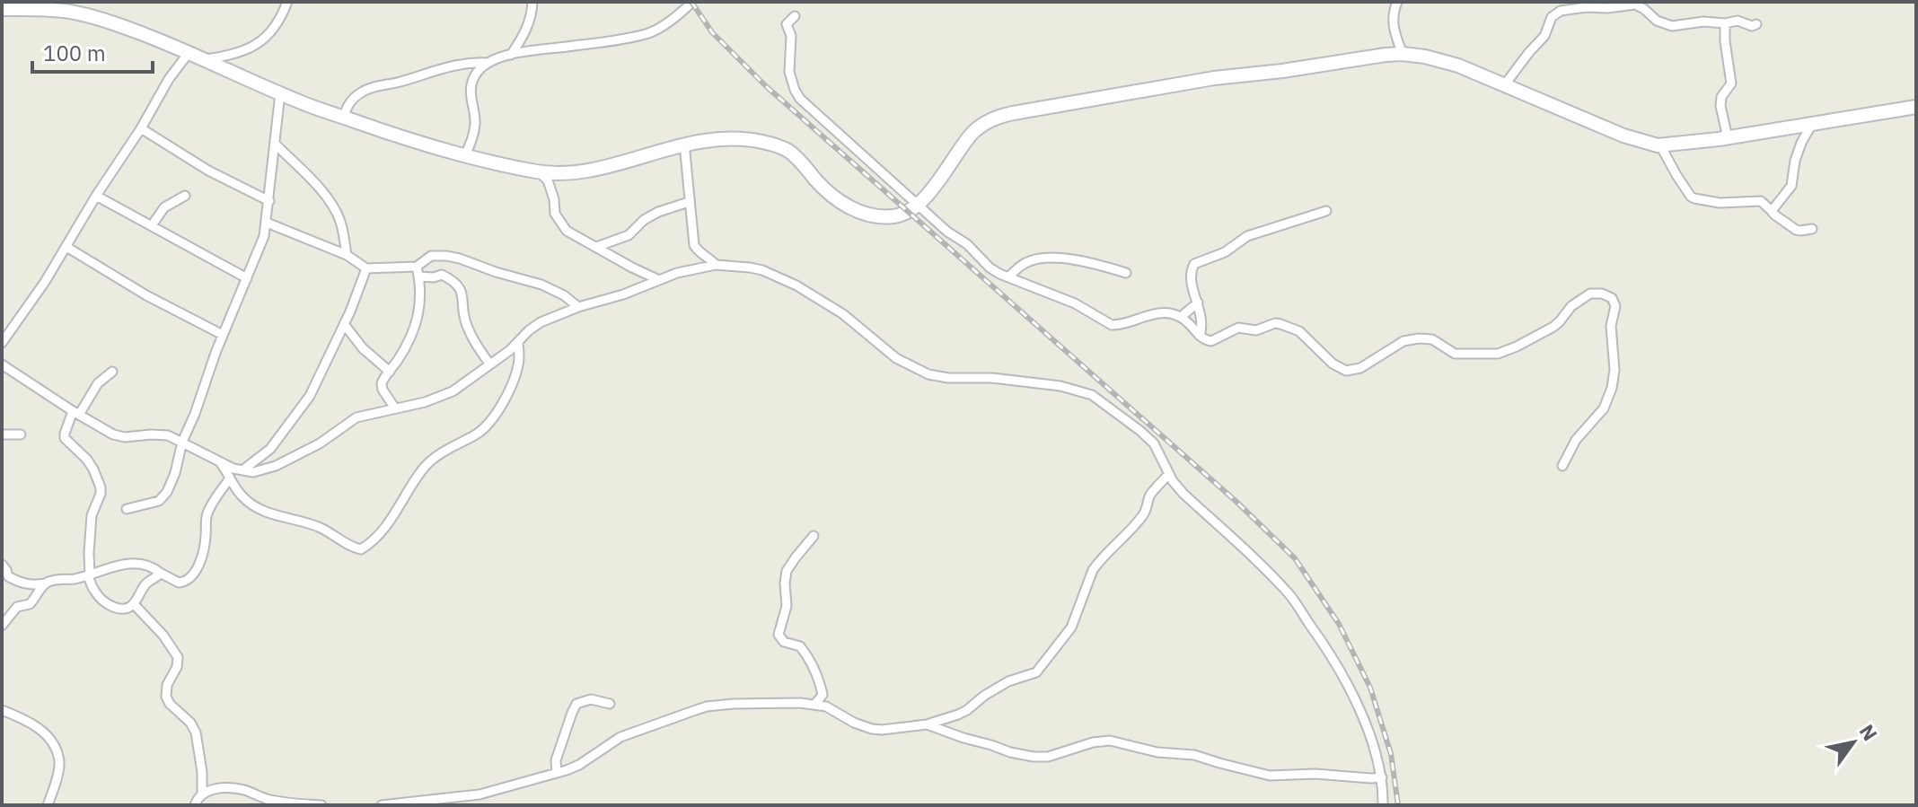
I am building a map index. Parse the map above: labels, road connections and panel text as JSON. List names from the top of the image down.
{
  "scale_bar": "100 m",
  "north": "top right"
}
